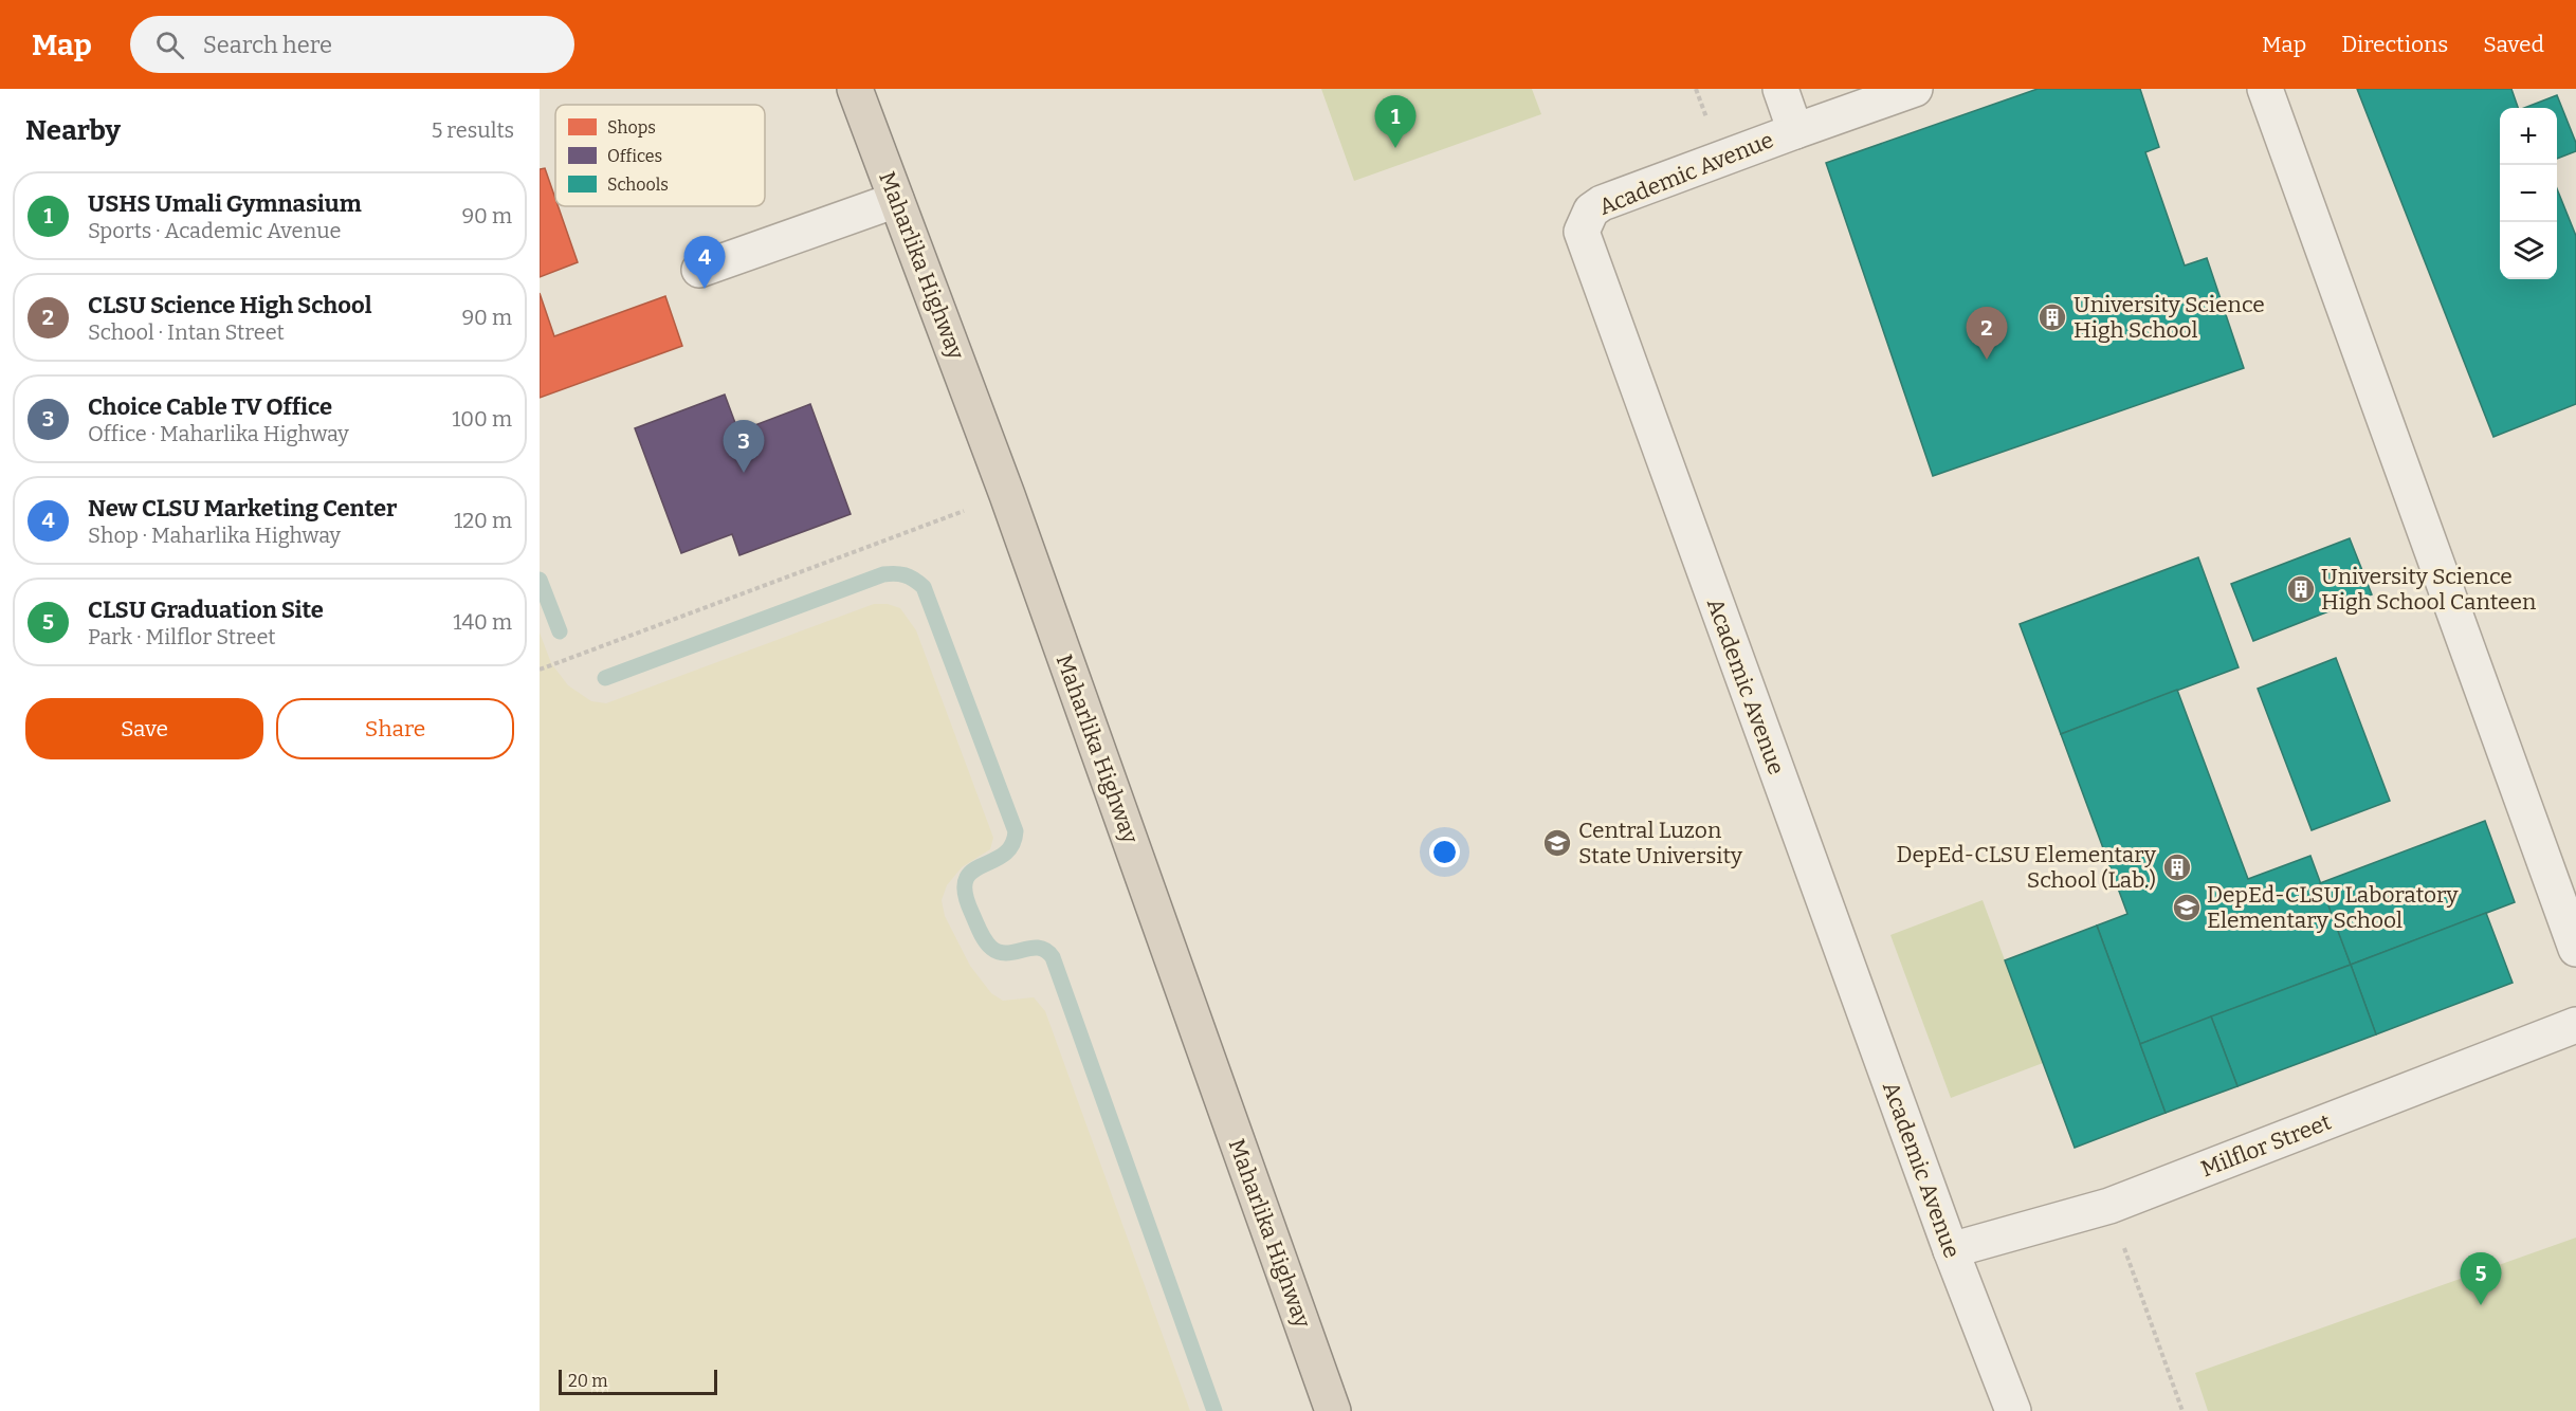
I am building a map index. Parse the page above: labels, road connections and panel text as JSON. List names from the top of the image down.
{
  "streets": {
    "highway": ["Maharlika Highway"],
    "street": ["Academic Avenue", "Milflor Street"]
  },
  "crossings": [
    ["Academic Avenue", "Milflor Street"]
  ],
  "places": {
    "building": ["University Science High School", "University Science High School Canteen", "DepEd-CLSU Elementary School (Lab.)"],
    "school or university": ["Central Luzon State University", "DepEd-CLSU Laboratory Elementary School"]
  },
  "legend": ["Shops", "Offices", "Schools"],
  "scale_bar": "20 m",
  "page": {
    "header": "Map",
    "search": "Search here",
    "nav": ["Map", "Directions", "Saved"],
    "heading": ["Nearby", "5 results"],
    "pins": [
      "1",
      "4",
      "2",
      "3",
      "5"
    ],
    "map_buttons": ["+", "−"],
    "list": [
      {
        "mark": "1",
        "name": "USHS Umali Gymnasium",
        "note": "Sports · Academic Avenue",
        "value": "90 m"
      },
      {
        "mark": "2",
        "name": "CLSU Science High School",
        "note": "School · Intan Street",
        "value": "90 m"
      },
      {
        "mark": "3",
        "name": "Choice Cable TV Office",
        "note": "Office · Maharlika Highway",
        "value": "100 m"
      },
      {
        "mark": "4",
        "name": "New CLSU Marketing Center",
        "note": "Shop · Maharlika Highway",
        "value": "120 m"
      },
      {
        "mark": "5",
        "name": "CLSU Graduation Site",
        "note": "Park · Milflor Street",
        "value": "140 m"
      }
    ],
    "buttons": ["Save", "Share"],
    "scale": "20 m"
  }
}
